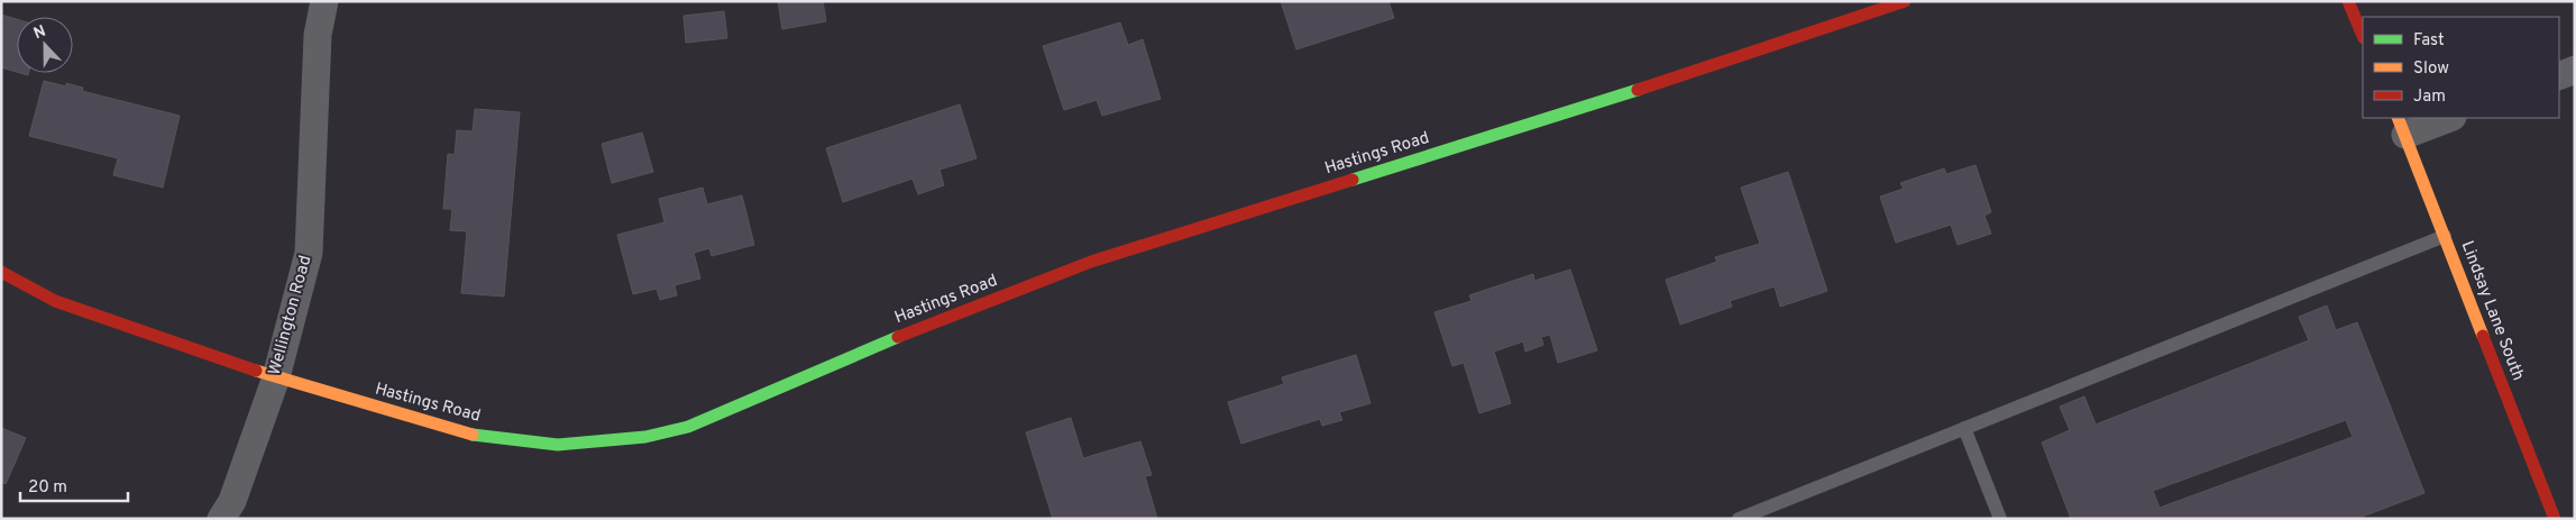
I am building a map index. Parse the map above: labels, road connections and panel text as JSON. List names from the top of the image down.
{
  "streets": {
    "street": ["Hastings Road", "Lindsay Lane South", "Wellington Road"]
  },
  "crossings": [
    ["Hastings Road", "Wellington Road"]
  ],
  "legend": ["Fast", "Slow", "Jam"],
  "scale_bar": "20 m",
  "north": "top"
}
